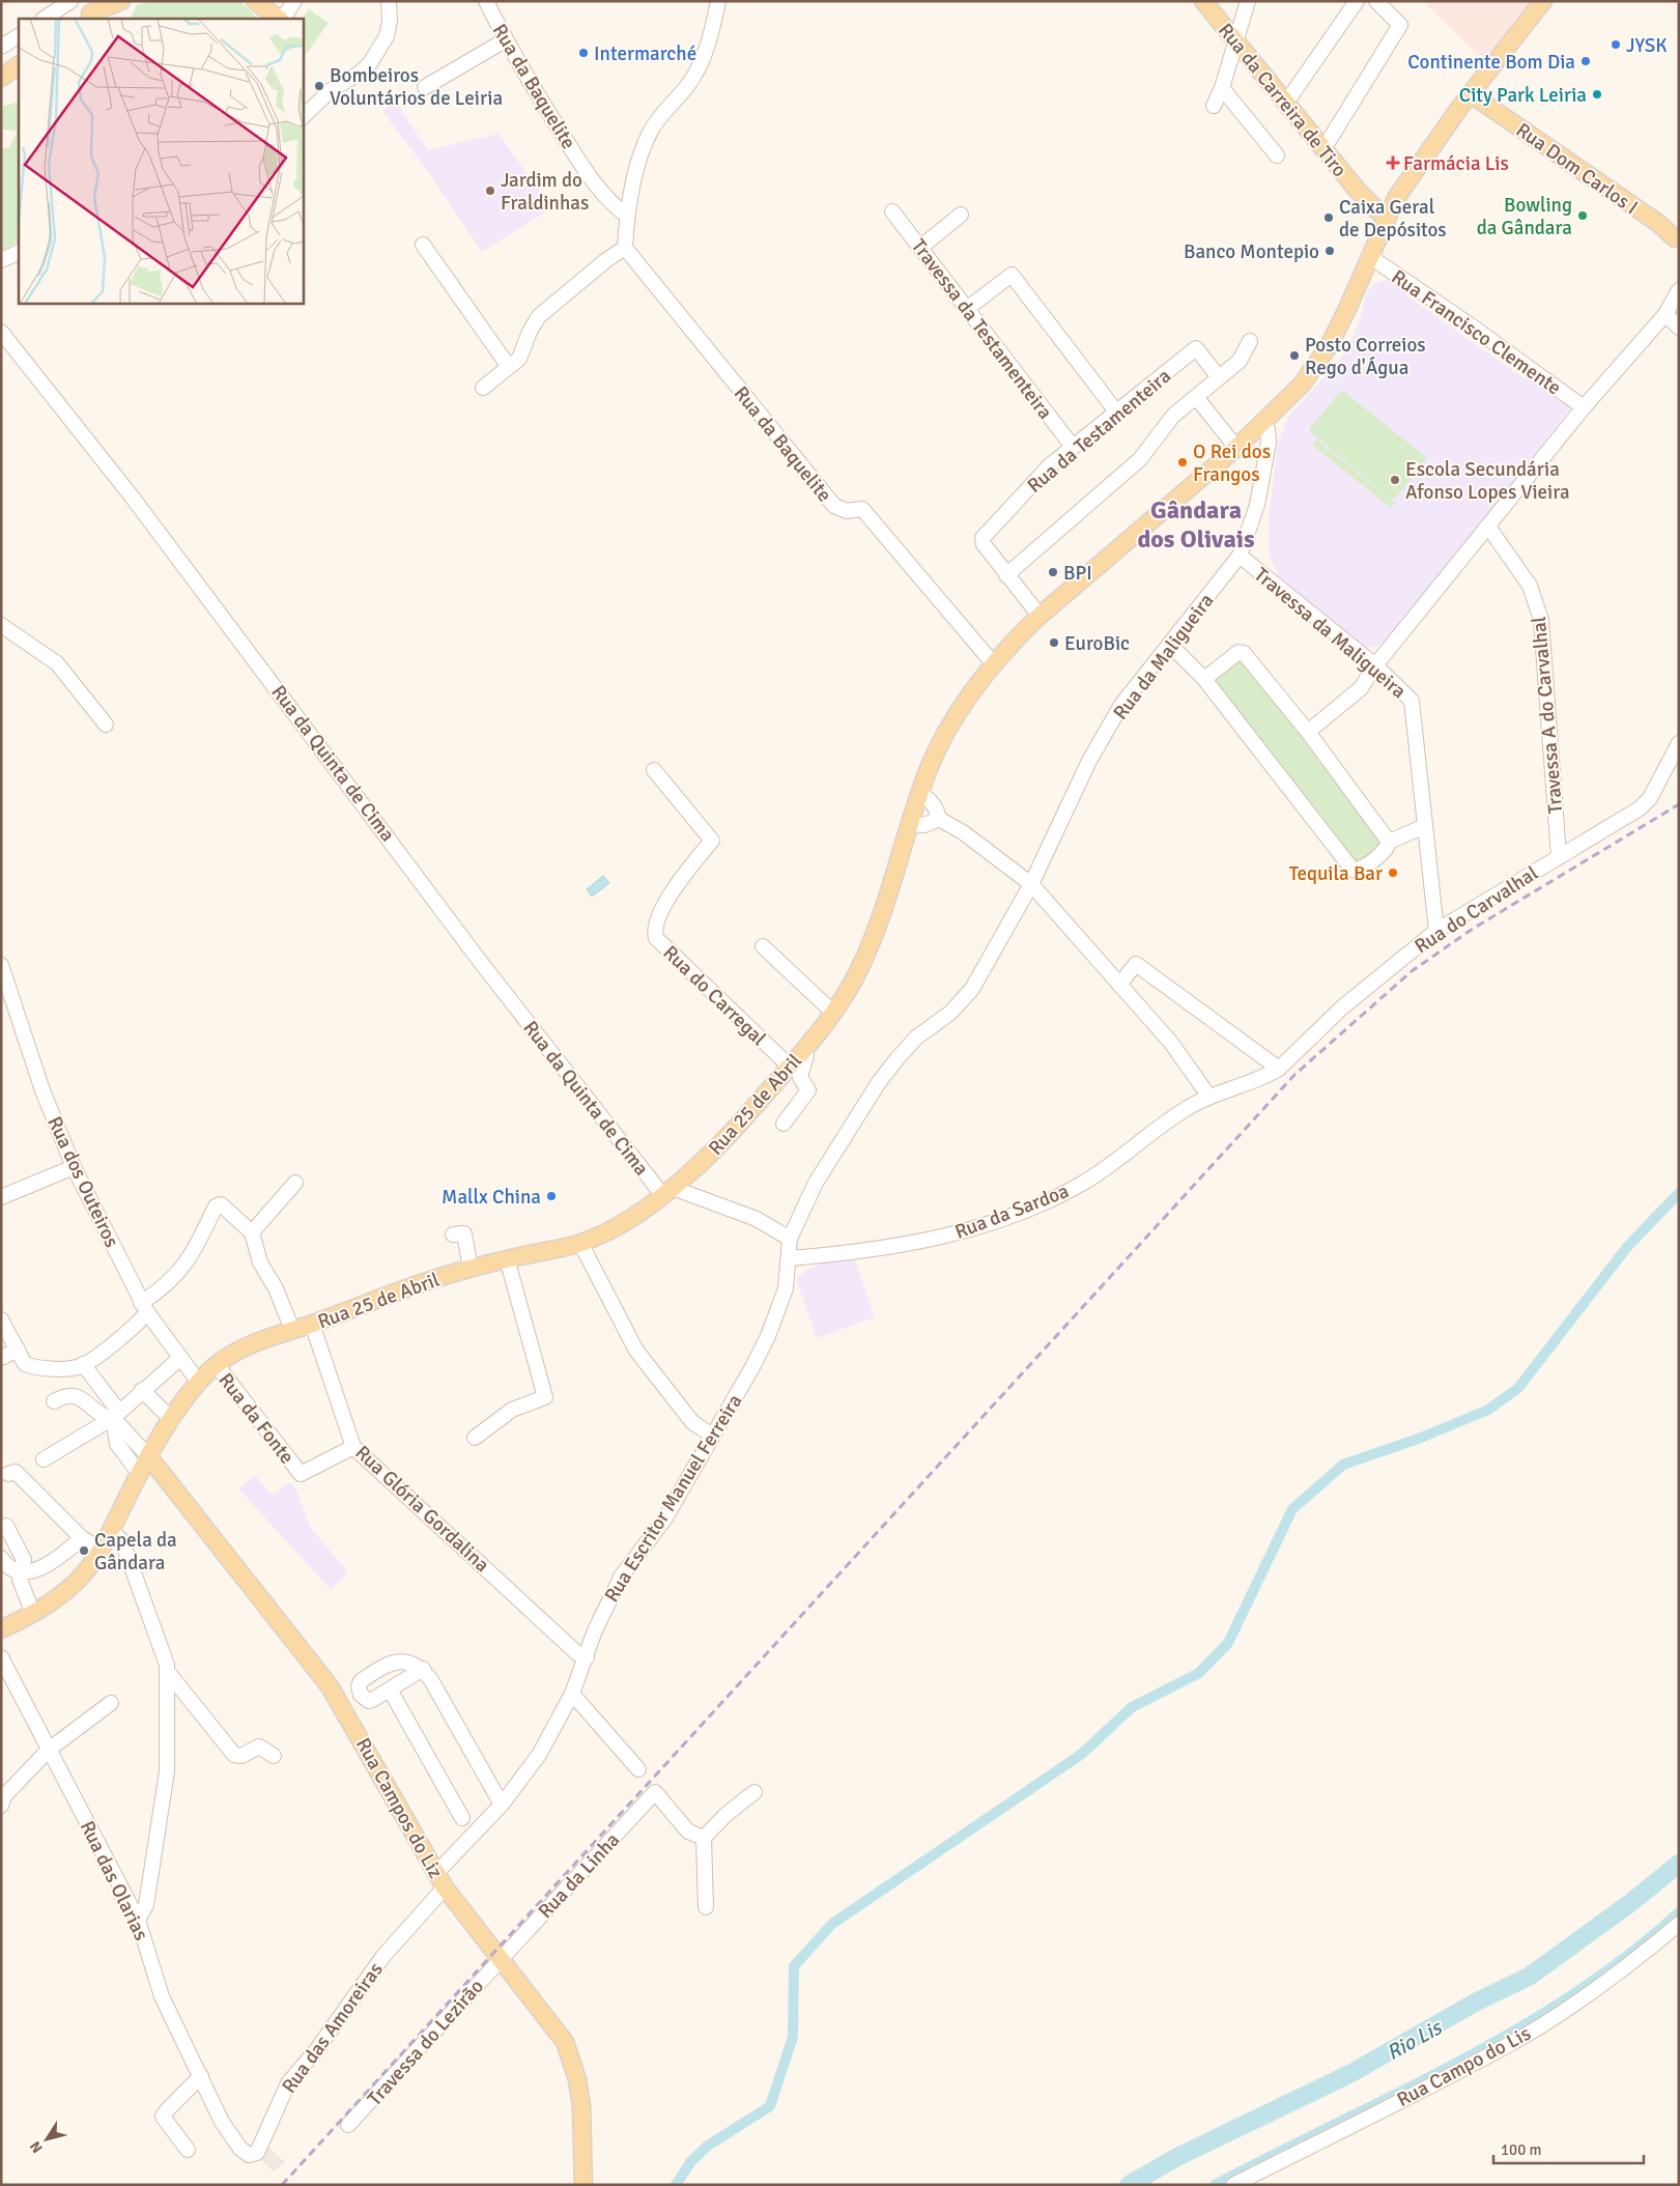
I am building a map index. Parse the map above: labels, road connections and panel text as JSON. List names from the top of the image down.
{
  "streets": {
    "main road": [
      "Rua da Carreira de Tiro",
      "Rua Dom Carlos I",
      "Rua 25 de Abril",
      "Rua Campos do Liz"
    ],
    "street": [
      "Rua da Baquelite",
      "Travessa da Testamenteira",
      "Rua Francisco Clemente",
      "Rua da Testamenteira",
      "Travessa da Maligueira",
      "Rua da Maligueira",
      "Travessa A do Carvalhal",
      "Rua da Quinta de Cima",
      "Rua do Carvalhal",
      "Rua do Carregal",
      "Rua dos Outeiros",
      "Rua da Sardoa",
      "Rua da Fonte",
      "Rua Escritor Manuel Ferreira",
      "Rua Glória Gordalina",
      "Rua da Linha",
      "Rua das Olarias",
      "Rua das Amoreiras",
      "Travessa do Lezirão",
      "Rua Campo do Lis"
    ]
  },
  "crossings": [
    ["Rua da Baquelite", "Rua 25 de Abril"],
    ["Rua da Carreira de Tiro", "Rua 25 de Abril"],
    ["Rua Dom Carlos I", "Rua 25 de Abril"],
    ["Travessa da Testamenteira", "Rua da Testamenteira"],
    ["Rua Francisco Clemente", "Rua 25 de Abril"],
    ["Rua da Testamenteira", "Rua 25 de Abril"],
    ["Travessa da Maligueira", "Rua da Maligueira"],
    ["Travessa da Maligueira", "Rua do Carvalhal"],
    ["Rua da Maligueira", "Rua 25 de Abril"],
    ["Rua da Maligueira", "Rua Escritor Manuel Ferreira"],
    ["Travessa A do Carvalhal", "Rua do Carvalhal"],
    ["Rua da Quinta de Cima", "Rua 25 de Abril"],
    ["Rua do Carvalhal", "Rua da Sardoa"],
    ["Rua do Carregal", "Rua 25 de Abril"],
    ["Rua 25 de Abril", "Rua dos Outeiros"],
    ["Rua 25 de Abril", "Rua da Fonte"],
    ["Rua 25 de Abril", "Rua Glória Gordalina"],
    ["Rua 25 de Abril", "Rua Campos do Liz"],
    ["Rua da Sardoa", "Rua Escritor Manuel Ferreira"],
    ["Rua da Fonte", "Rua Glória Gordalina"],
    ["Rua Escritor Manuel Ferreira", "Rua Glória Gordalina"],
    ["Rua Escritor Manuel Ferreira", "Rua Campos do Liz"],
    ["Rua Escritor Manuel Ferreira", "Rua das Amoreiras"],
    ["Rua Campos do Liz", "Rua da Linha"],
    ["Rua Campos do Liz", "Rua das Amoreiras"],
    ["Rua Campos do Liz", "Travessa do Lezirão"],
    ["Rua da Linha", "Travessa do Lezirão"],
    ["Rua das Olarias", "Rua das Amoreiras"]
  ],
  "districts": ["Gândara dos Olivais"],
  "water": ["Rio Lis"],
  "places": {
    "other": [
      "JYSK",
      "Intermarché",
      "Continente Bom Dia",
      "Bombeiros Voluntários de Leiria",
      "City Park Leiria",
      "Jardim do Fraldinhas",
      "Bowling da Gândara",
      "Caixa Geral de Depósitos",
      "Banco Montepio",
      "Posto Correios Rego d'Água",
      "O Rei dos Frangos",
      "Escola Secundária Afonso Lopes Vieira",
      "BPI",
      "EuroBic",
      "Tequila Bar",
      "Mallx China",
      "Capela da Gândara"
    ],
    "health": ["Farmácia Lis"]
  },
  "scale_bar": "100 m",
  "north": "bottom left"
}
